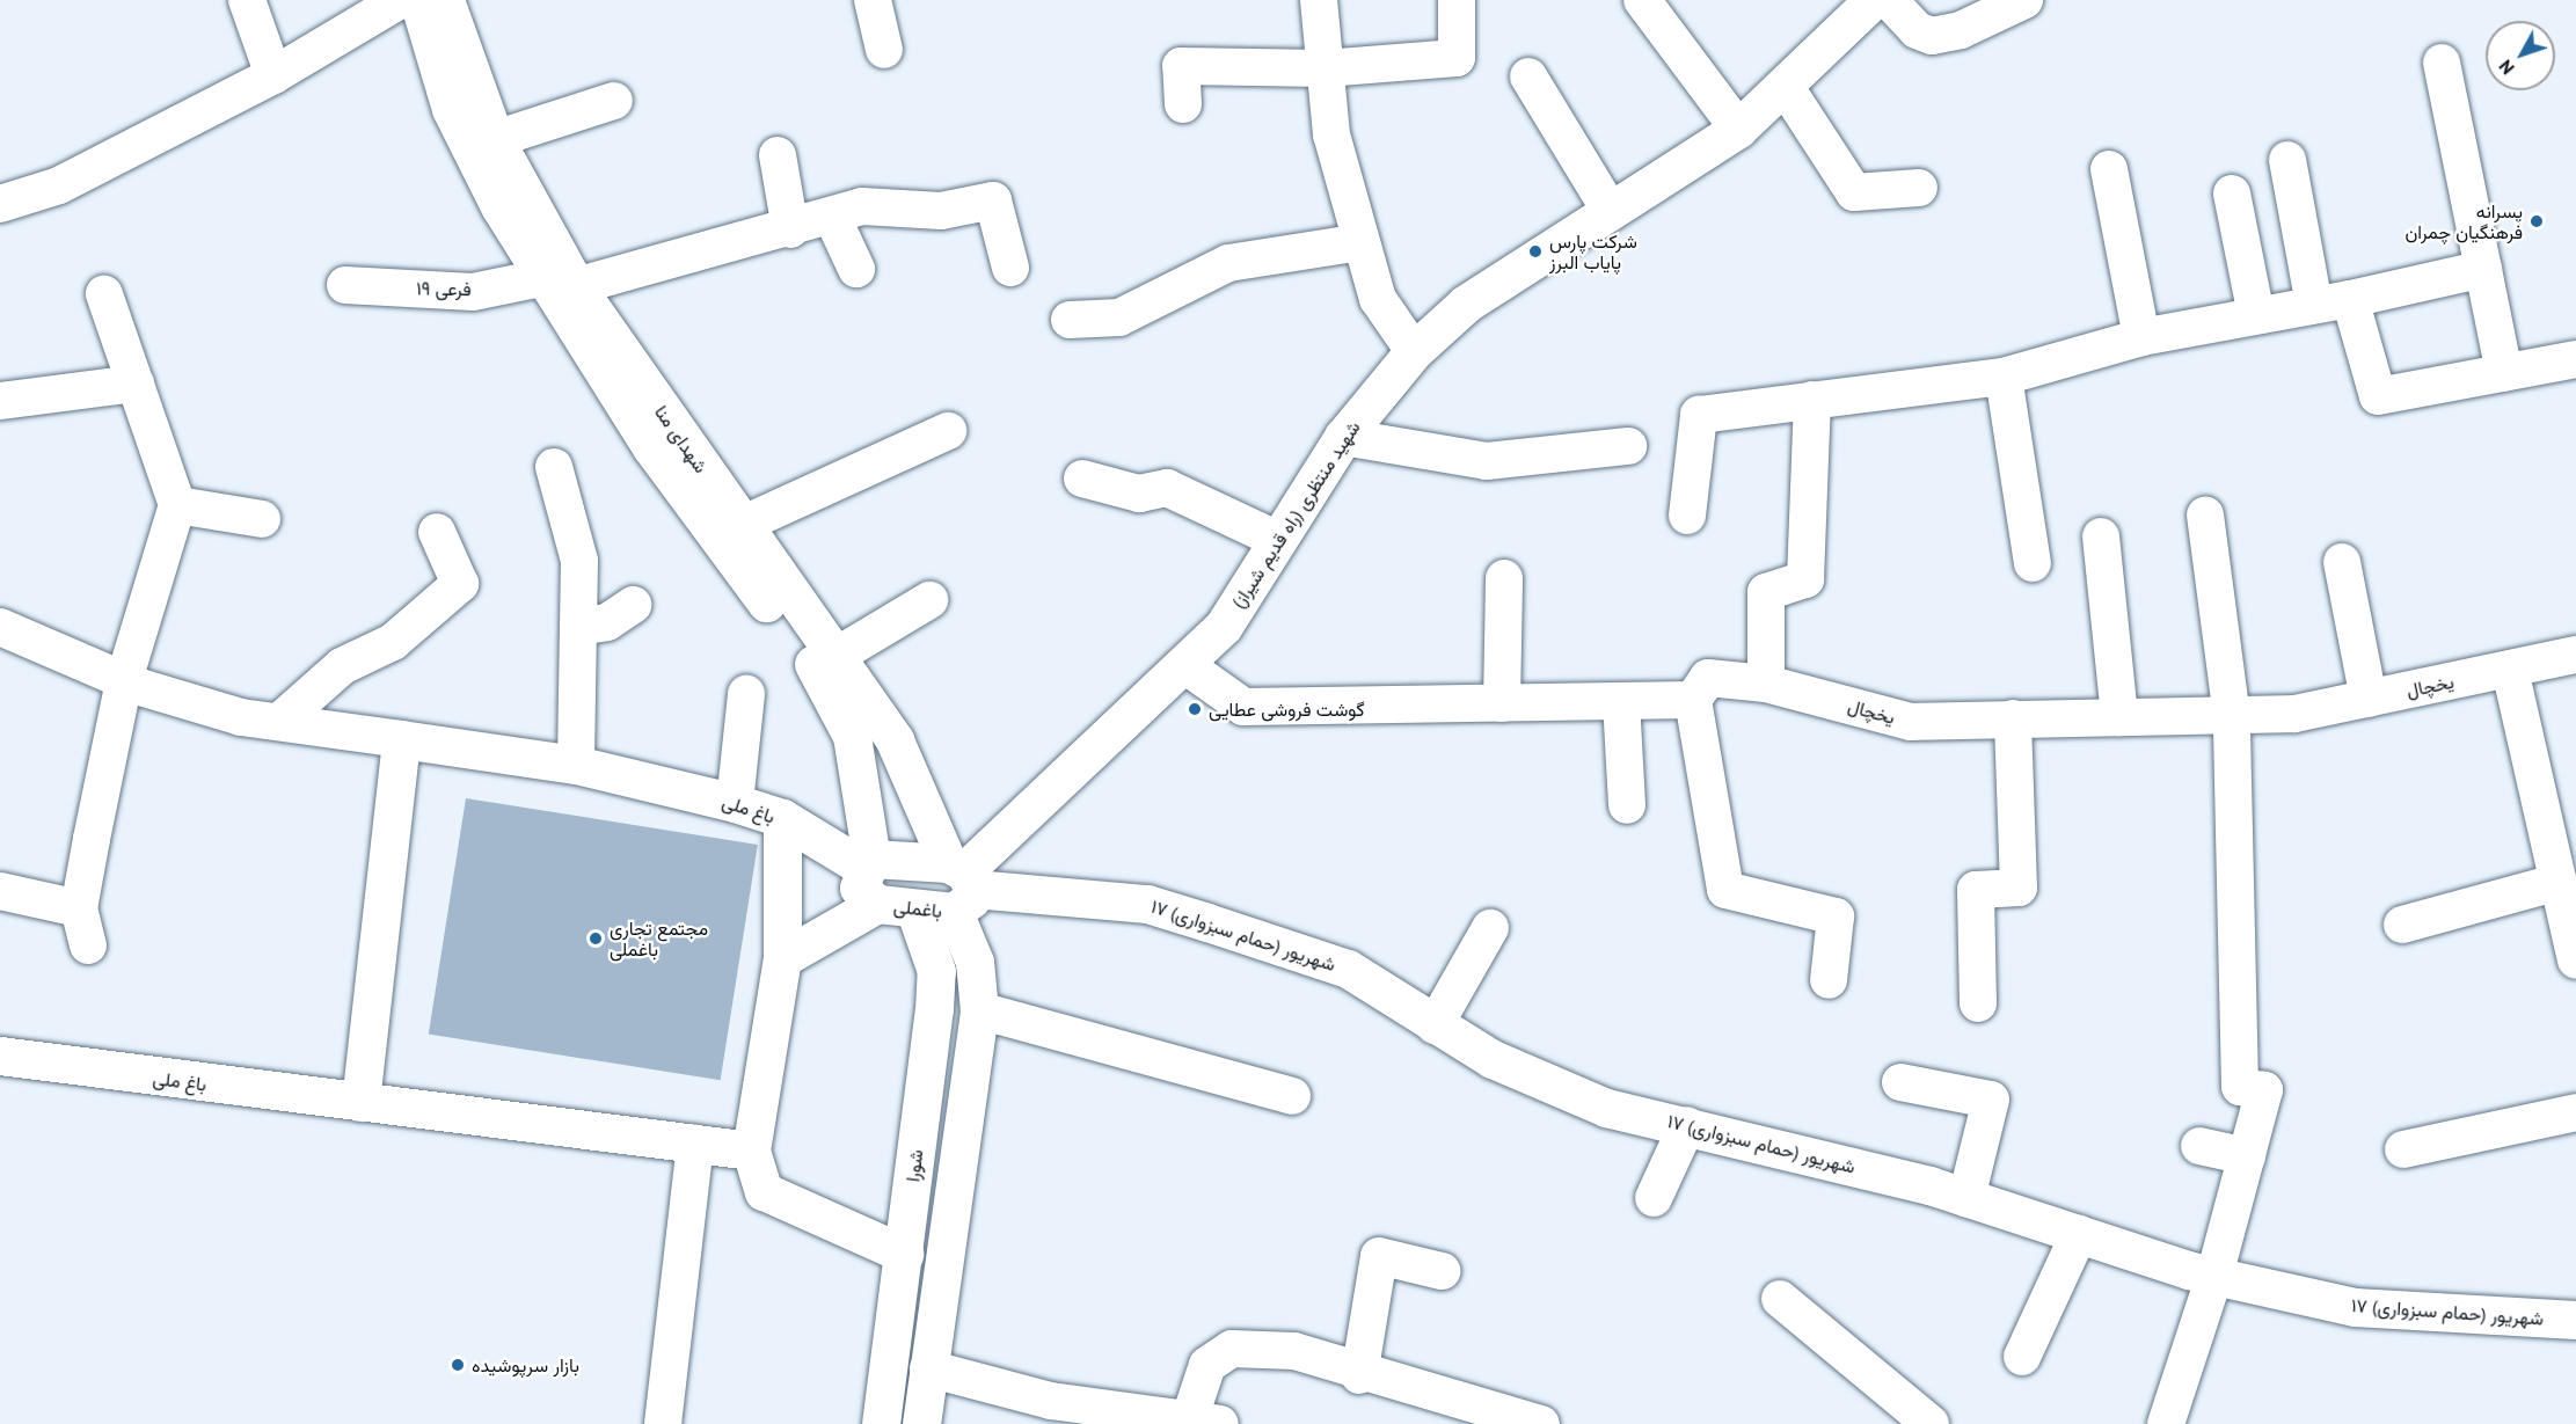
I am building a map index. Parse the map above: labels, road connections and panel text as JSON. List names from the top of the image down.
{
  "streets": {
    "street": [
      "فرعی ۱۹",
      "شهدای منا",
      "شهید منتظری (راه قدیم شیراز)",
      "یخچال",
      "باغ ملی",
      "باغملی",
      "۱۷ شهریور (حمام سبزواری)",
      "شورا"
    ]
  },
  "crossings": [
    ["فرعی ۱۹", "شهدای منا"],
    ["شهدای منا", "شهید منتظری (راه قدیم شیراز)"],
    ["شهدای منا", "باغملی"],
    ["شهدای منا", "۱۷ شهریور (حمام سبزواری)"],
    ["شهید منتظری (راه قدیم شیراز)", "باغملی"],
    ["شهید منتظری (راه قدیم شیراز)", "۱۷ شهریور (حمام سبزواری)"],
    ["باغملی", "۱۷ شهریور (حمام سبزواری)"],
    ["باغملی", "شورا"]
  ],
  "places": [
    "پسرانه فرهنگیان چمران",
    "شرکت پارس پایاب البرز",
    "گوشت فروشی عطایی",
    "مجتمع تجاری باغملی",
    "بازار سرپوشیده"
  ],
  "north": "bottom left"
}
